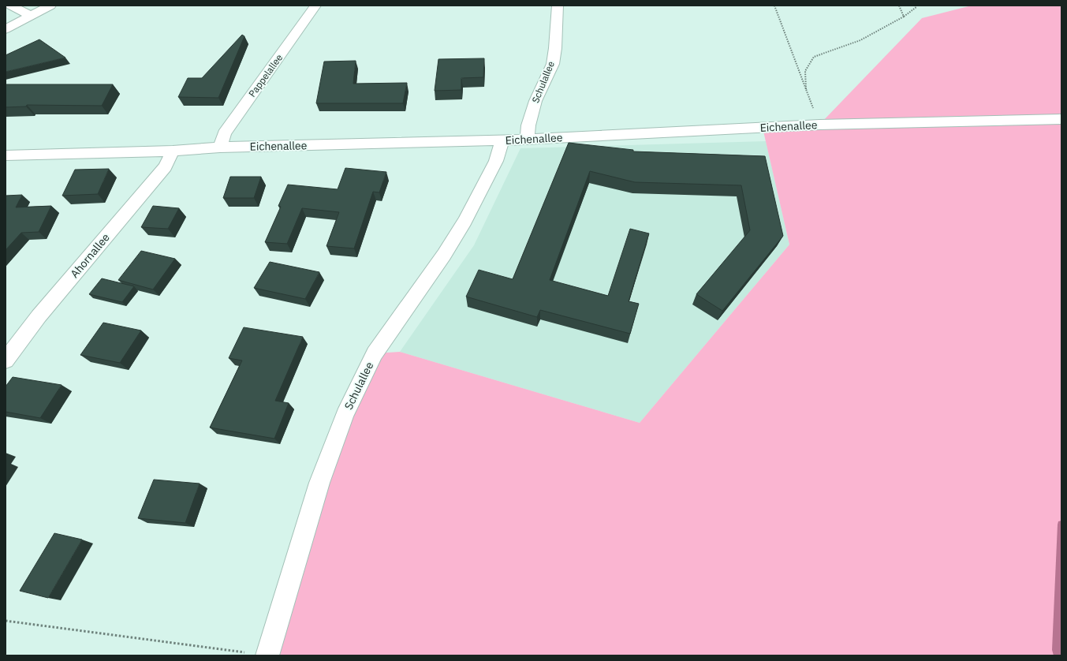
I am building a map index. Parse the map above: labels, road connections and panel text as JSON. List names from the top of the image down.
{
  "streets": {
    "street": [
      "Pappelallee",
      "Schulallee",
      "Eichenallee",
      "Ahornallee"
    ]
  },
  "crossings": [
    ["Pappelallee", "Eichenallee"],
    ["Schulallee", "Eichenallee"],
    ["Eichenallee", "Ahornallee"]
  ]
}
